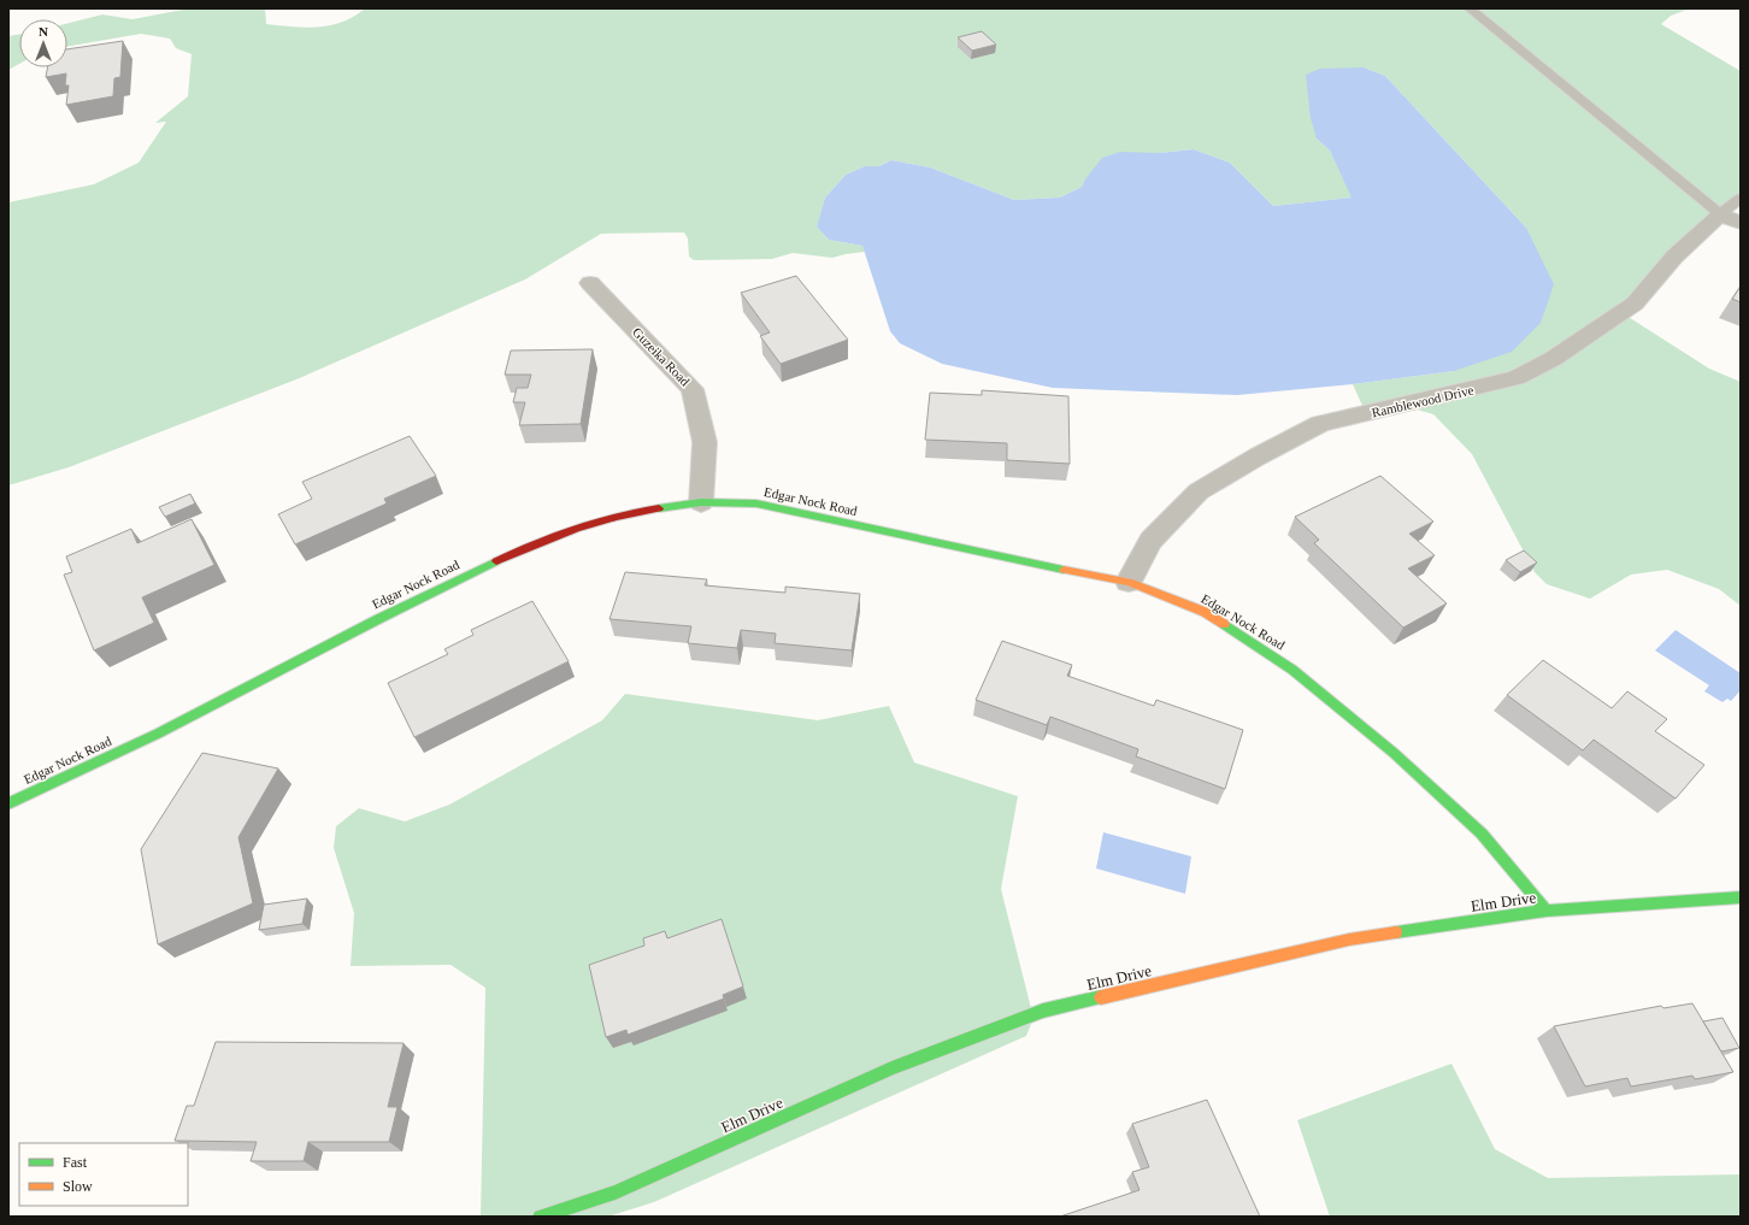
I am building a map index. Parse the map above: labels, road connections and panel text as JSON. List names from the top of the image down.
{
  "streets": {
    "street": [
      "Guzeika Road",
      "Ramblewood Drive",
      "Edgar Nock Road",
      "Elm Drive"
    ]
  },
  "crossings": [
    ["Guzeika Road", "Edgar Nock Road"],
    ["Ramblewood Drive", "Edgar Nock Road"],
    ["Edgar Nock Road", "Elm Drive"]
  ],
  "legend": ["Fast", "Slow"],
  "north": "top"
}
